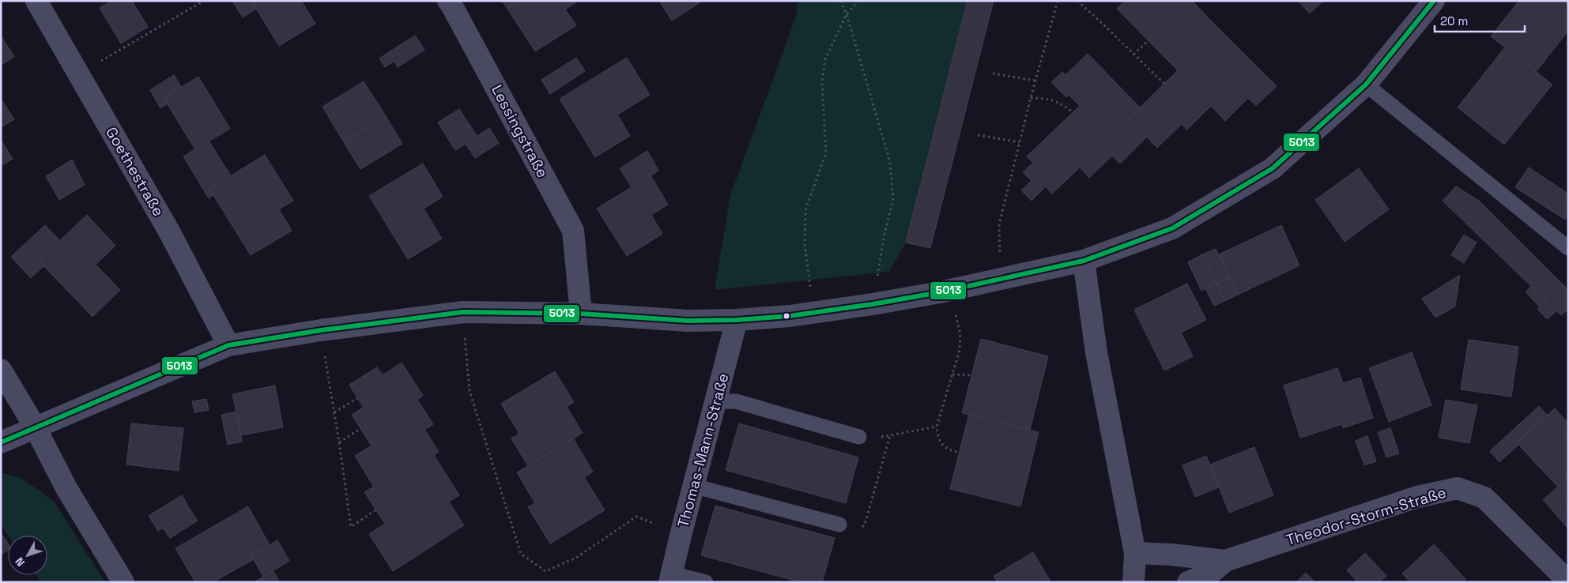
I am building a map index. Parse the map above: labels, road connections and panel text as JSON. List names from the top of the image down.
{
  "streets": {
    "street": [
      "Lessingstraße",
      "Goethestraße",
      "Thomas-Mann-Straße",
      "Theodor-Storm-Straße"
    ]
  },
  "lines": ["transit line 5013"],
  "scale_bar": "20 m",
  "north": "bottom left"
}
